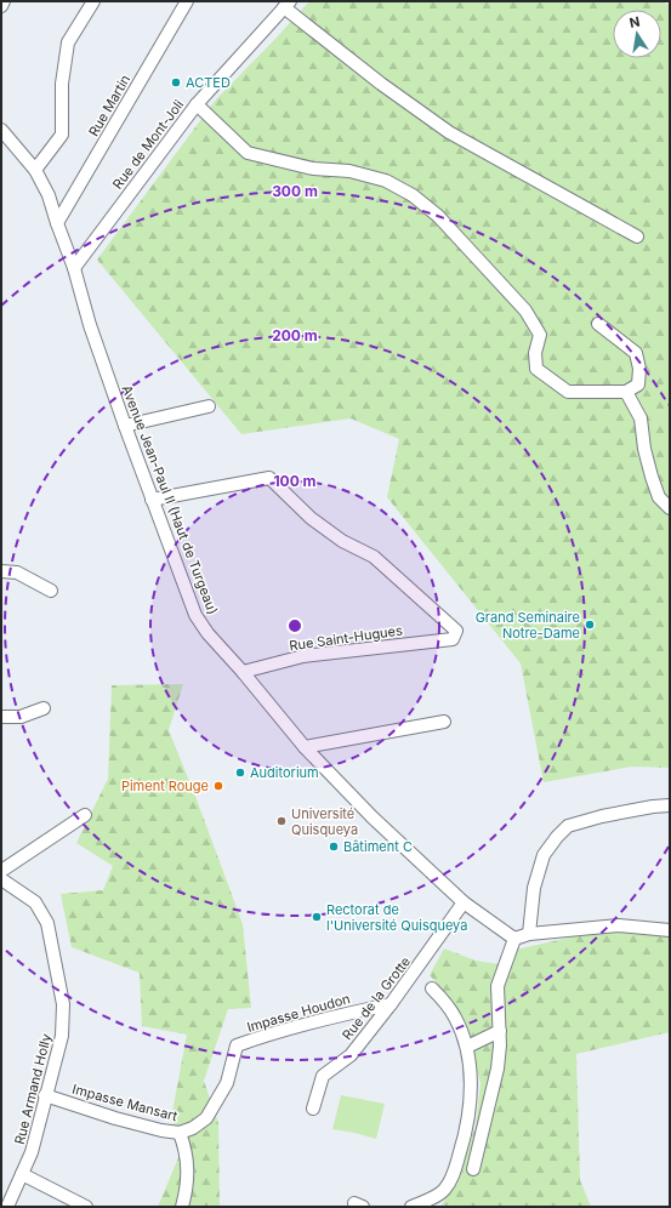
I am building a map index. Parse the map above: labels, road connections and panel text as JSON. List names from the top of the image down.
{
  "streets": {
    "street": [
      "Rue Martin",
      "Rue de Mont-Joli",
      "Avenue Jean-Paul II (Haut de Turgeau)",
      "Rue Saint-Hugues",
      "Rue de la Grotte",
      "Impasse Houdon",
      "Rue Armand Holly",
      "Impasse Mansart"
    ]
  },
  "crossings": [
    ["Rue Martin", "Avenue Jean-Paul II (Haut de Turgeau)"],
    ["Rue de Mont-Joli", "Avenue Jean-Paul II (Haut de Turgeau)"],
    ["Avenue Jean-Paul II (Haut de Turgeau)", "Rue Saint-Hugues"],
    ["Avenue Jean-Paul II (Haut de Turgeau)", "Rue de la Grotte"],
    ["Rue de la Grotte", "Impasse Houdon"],
    ["Impasse Houdon", "Impasse Mansart"],
    ["Rue Armand Holly", "Impasse Mansart"]
  ],
  "places": [
    "ACTED",
    "Grand Seminaire Notre-Dame",
    "Auditorium",
    "Piment Rouge",
    "Université Quisqueya",
    "Bâtiment C",
    "Rectorat de l'Université Quisqueya"
  ],
  "north": "top",
  "rings": ["300 m", "200 m", "100 m"]
}
